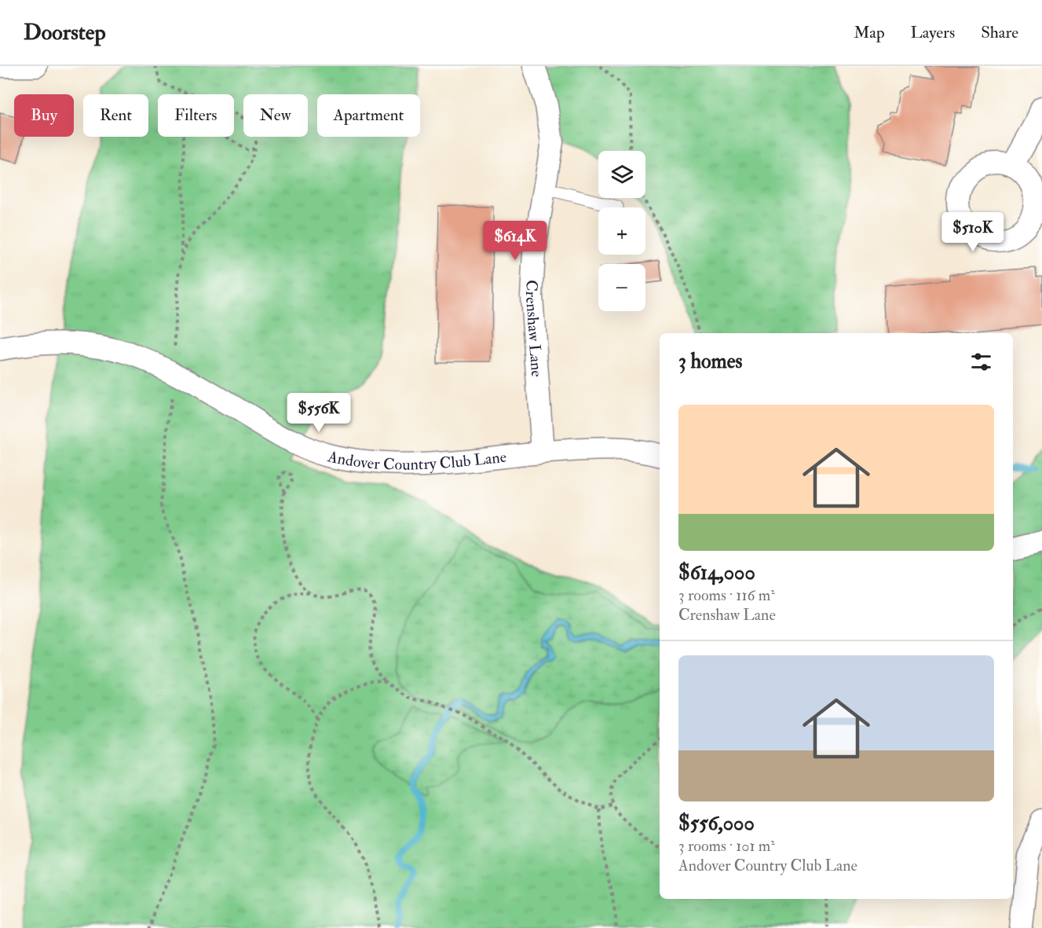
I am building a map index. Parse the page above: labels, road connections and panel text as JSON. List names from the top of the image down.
{
  "streets": {
    "street": ["Crenshaw Lane", "Andover Country Club Lane"]
  },
  "crossings": [
    ["Crenshaw Lane", "Andover Country Club Lane"]
  ],
  "page": {
    "header": "Doorstep",
    "nav": ["Map", "Layers", "Share"],
    "chip": [
      "Buy",
      "Rent",
      "Filters",
      "New",
      "Apartment"
    ],
    "map_buttons": ["+", "−"],
    "price": ["$510K", "$614K", "$556K"],
    "heading": "3 homes",
    "list": [
      {
        "name": "$614,000",
        "note": "3 rooms · 116 m² · Crenshaw Lane"
      },
      {
        "name": "$556,000",
        "note": "3 rooms · 101 m² · Andover Country Club Lane"
      }
    ]
  }
}
